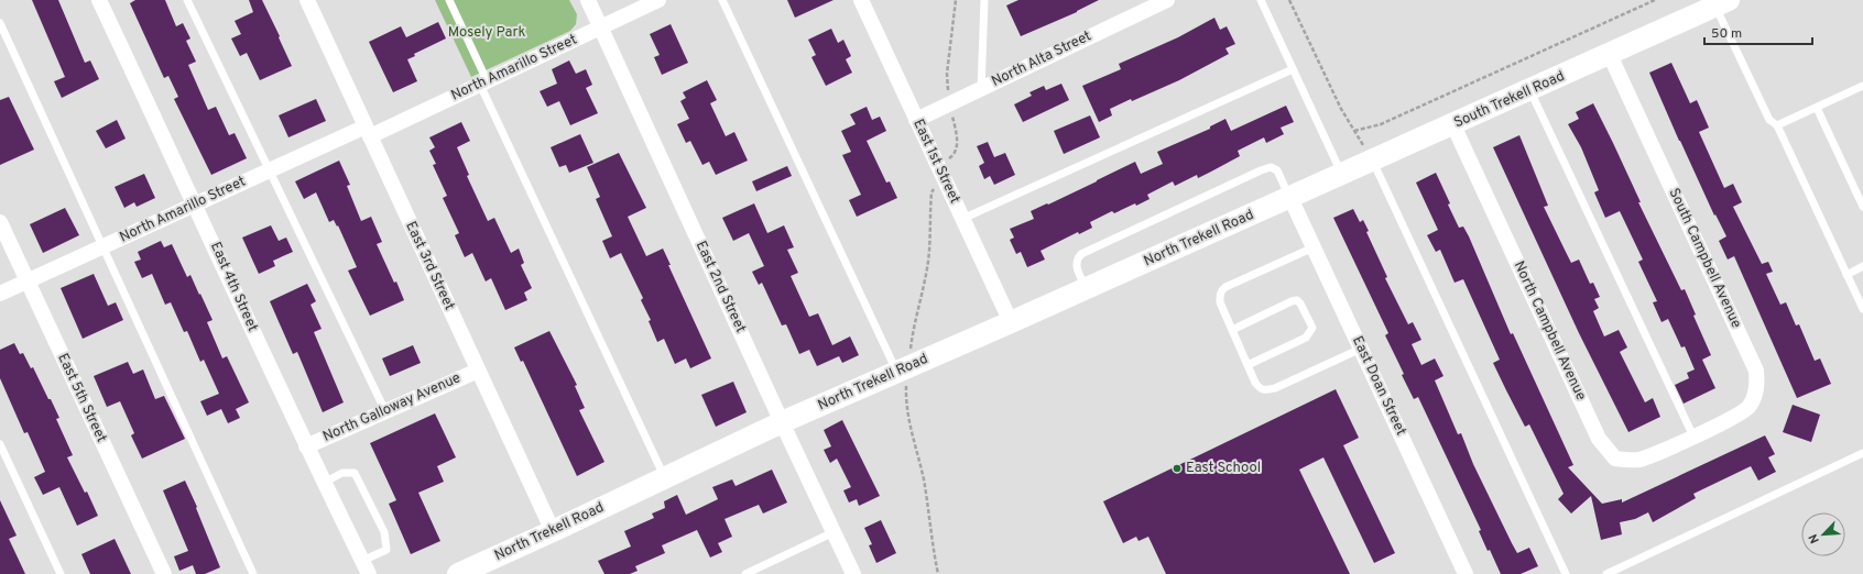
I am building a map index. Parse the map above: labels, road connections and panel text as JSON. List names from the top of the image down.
{
  "streets": {
    "main road": ["South Trekell Road", "North Trekell Road"],
    "street": [
      "North Alta Street",
      "North Amarillo Street",
      "East 1st Street",
      "South Campbell Avenue",
      "East 3rd Street",
      "East 4th Street",
      "East 2nd Street",
      "North Campbell Avenue",
      "East Doan Street",
      "East 5th Street",
      "North Galloway Avenue"
    ]
  },
  "crossings": [
    ["North Alta Street", "East 1st Street"],
    ["North Amarillo Street", "East 3rd Street"],
    ["North Amarillo Street", "East 4th Street"],
    ["North Amarillo Street", "East 2nd Street"],
    ["North Amarillo Street", "East 5th Street"],
    ["South Trekell Road", "North Trekell Road"],
    ["South Trekell Road", "South Campbell Avenue"],
    ["South Trekell Road", "North Campbell Avenue"],
    ["South Trekell Road", "East Doan Street"],
    ["East 1st Street", "North Trekell Road"],
    ["North Trekell Road", "East 3rd Street"],
    ["North Trekell Road", "East 2nd Street"],
    ["North Trekell Road", "East Doan Street"],
    ["South Campbell Avenue", "North Campbell Avenue"],
    ["East 3rd Street", "North Galloway Avenue"],
    ["East 4th Street", "North Galloway Avenue"]
  ],
  "parks": ["Mosely Park"],
  "places": ["East School"],
  "scale_bar": "50 m",
  "north": "bottom left"
}
